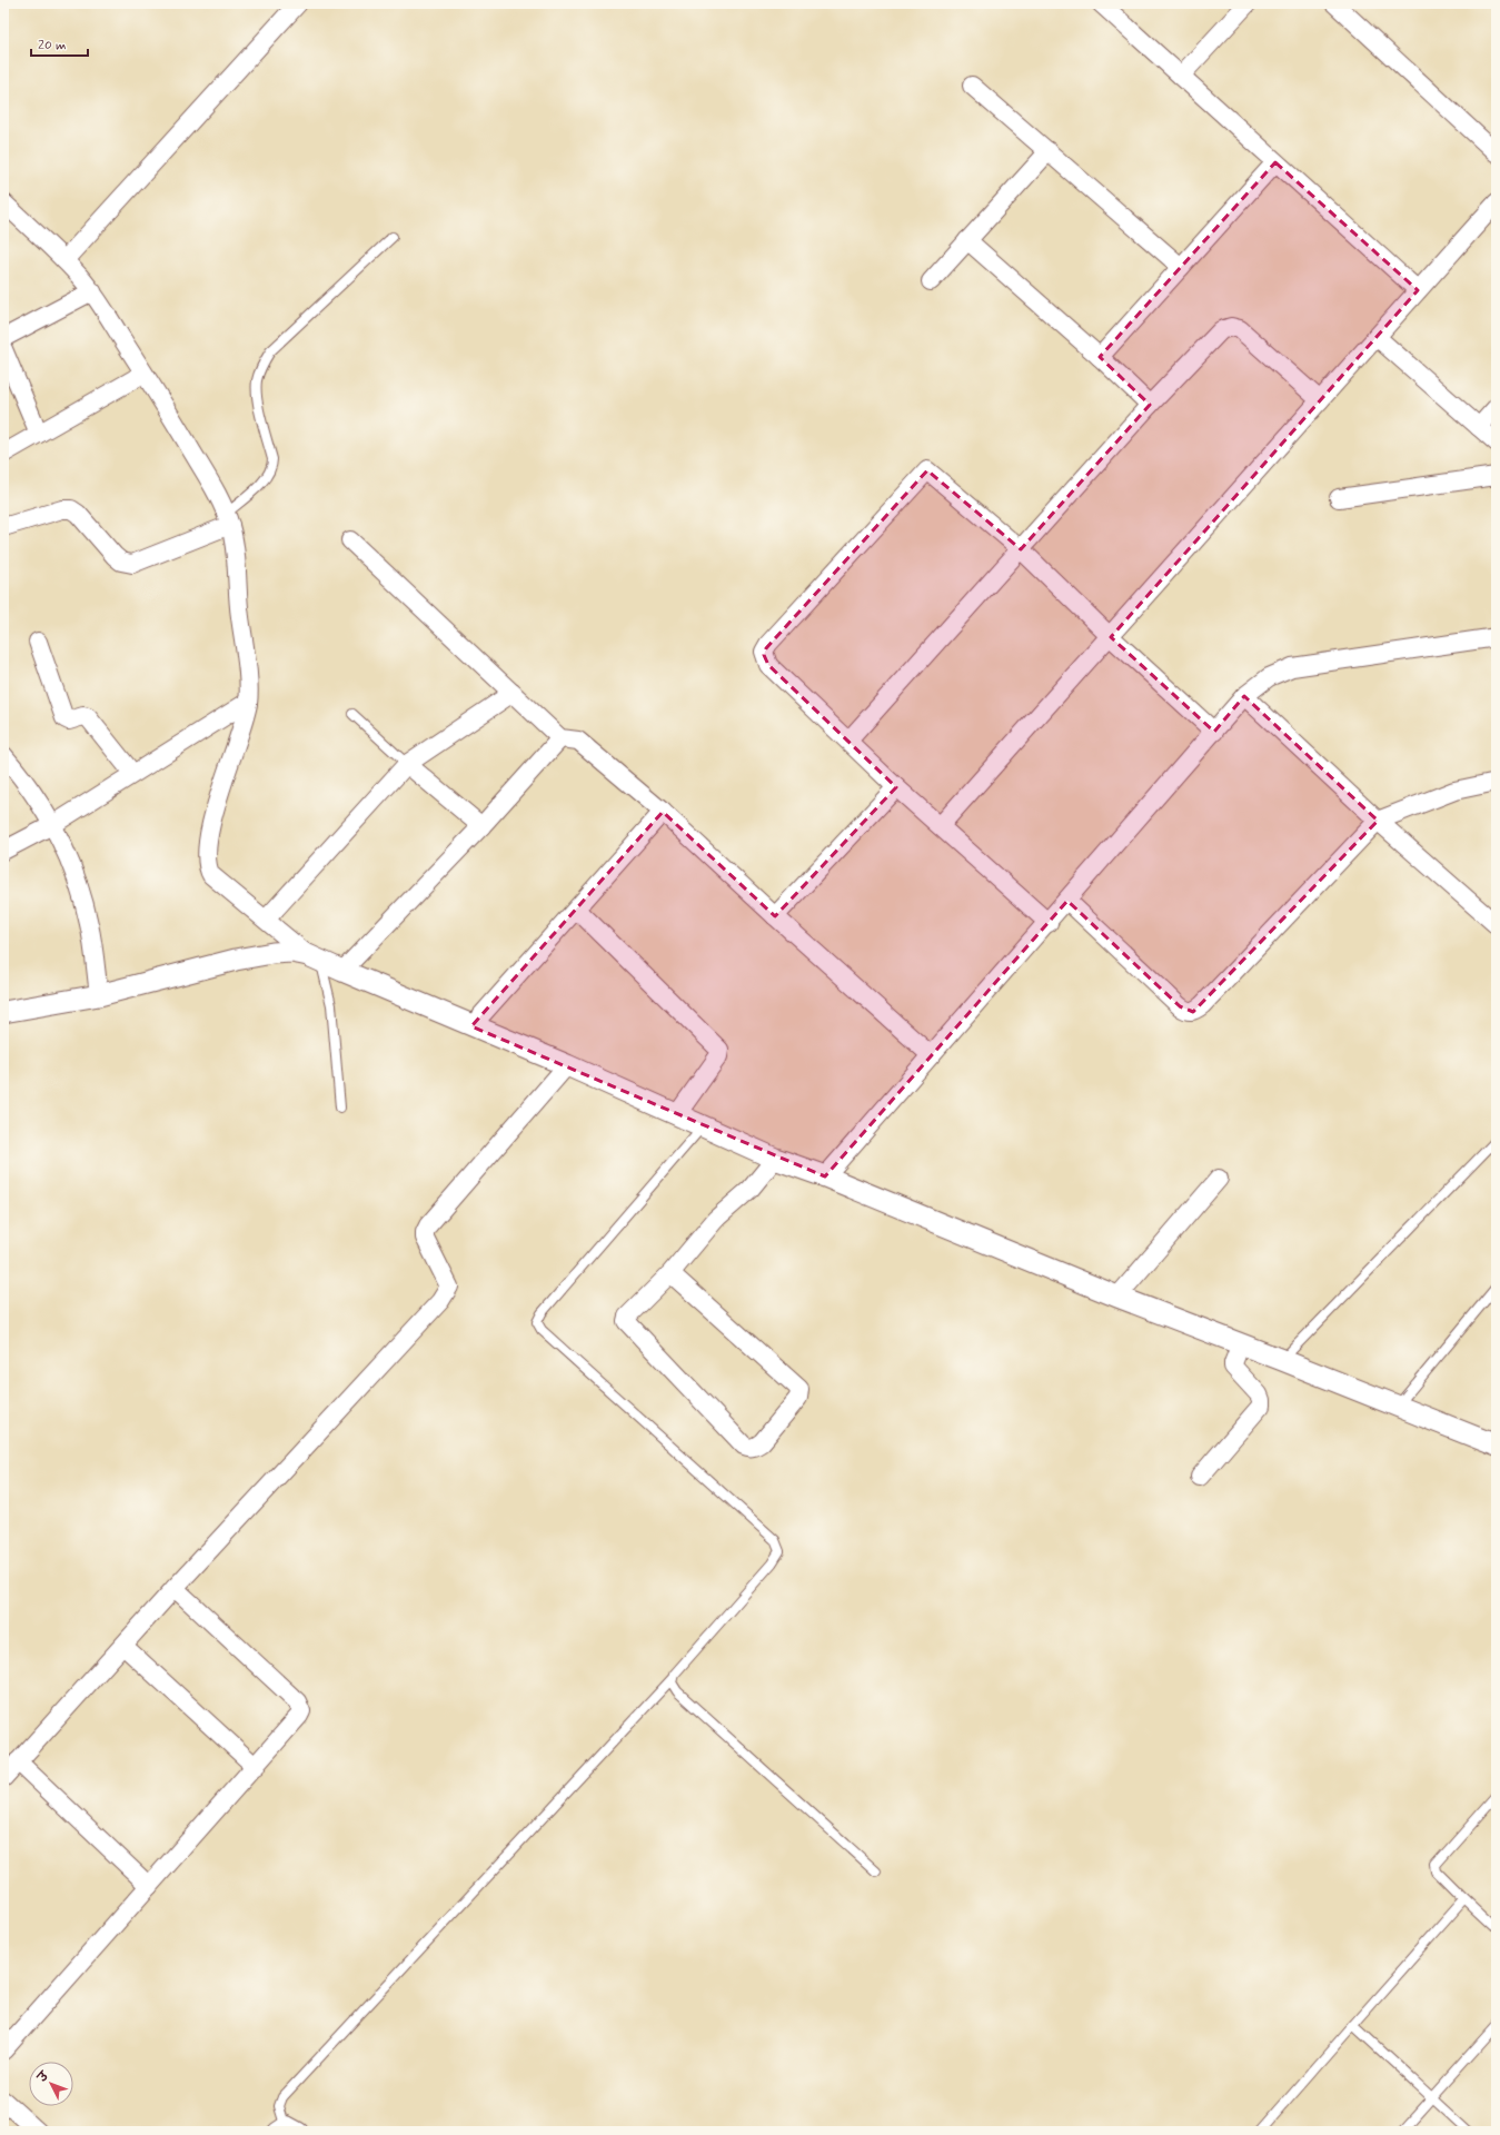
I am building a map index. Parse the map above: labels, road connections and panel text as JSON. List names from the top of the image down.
{
  "scale_bar": "20 m",
  "north": "top left"
}
